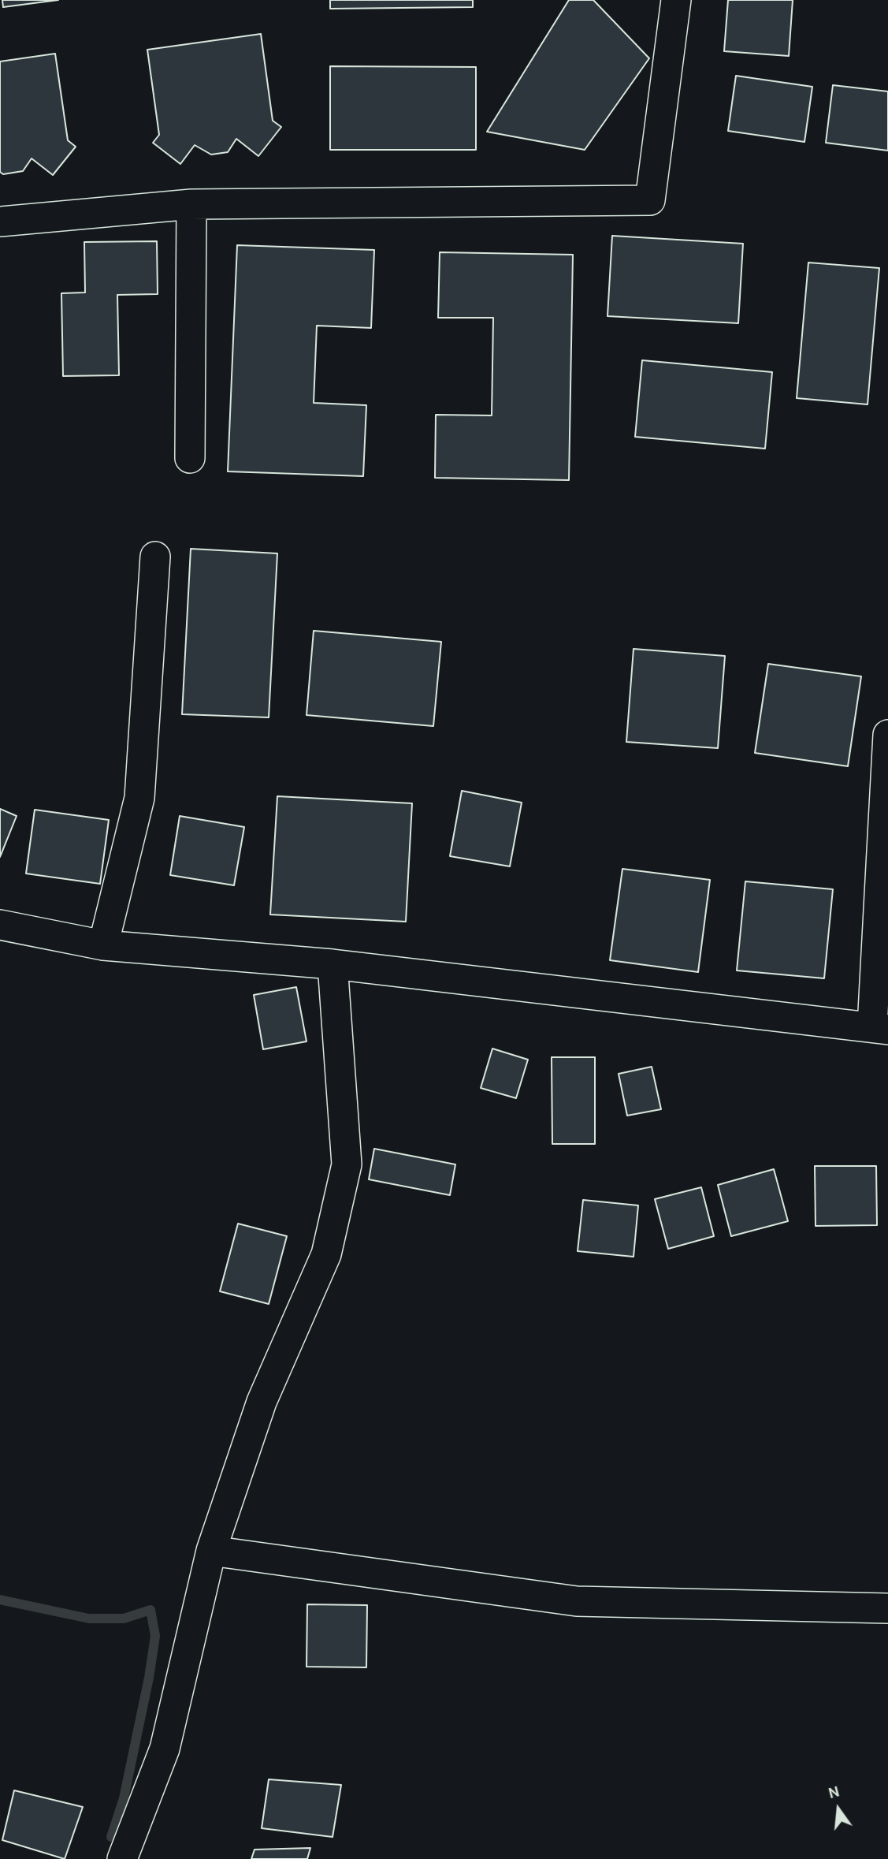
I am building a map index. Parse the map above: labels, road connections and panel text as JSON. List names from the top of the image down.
{
  "north": "top"
}
